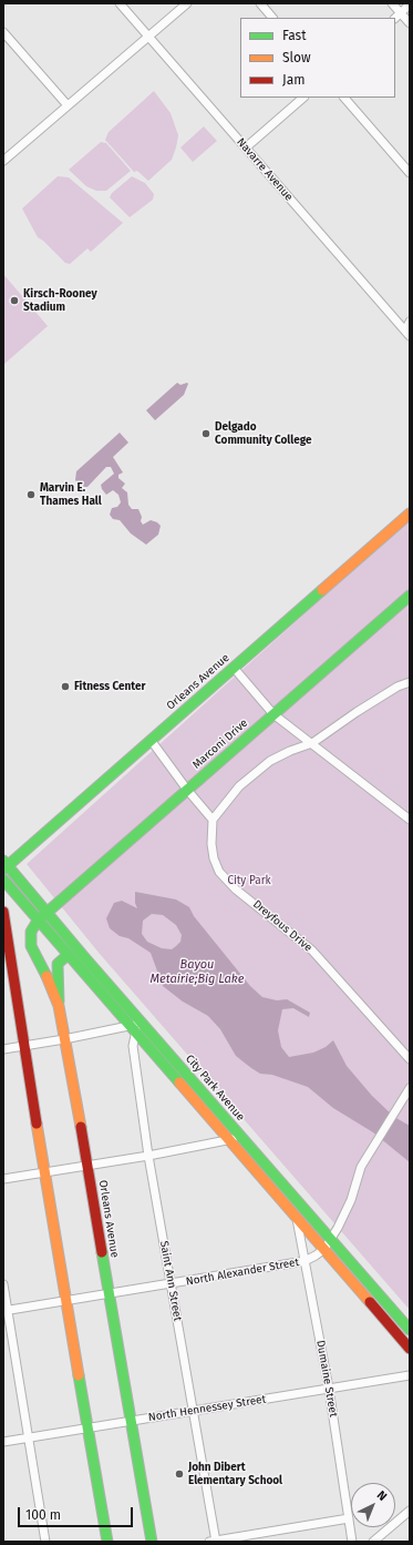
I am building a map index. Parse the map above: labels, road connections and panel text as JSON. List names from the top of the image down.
{
  "streets": {
    "street": [
      "Navarre Avenue",
      "Orleans Avenue",
      "Marconi Drive",
      "Dreyfous Drive",
      "City Park Avenue",
      "North Alexander Street",
      "Saint Ann Street",
      "Dumaine Street",
      "North Hennessey Street"
    ]
  },
  "crossings": [
    ["Orleans Avenue", "City Park Avenue"],
    ["Orleans Avenue", "North Alexander Street"],
    ["Orleans Avenue", "North Hennessey Street"],
    ["Marconi Drive", "City Park Avenue"],
    ["City Park Avenue", "North Alexander Street"],
    ["City Park Avenue", "Saint Ann Street"],
    ["City Park Avenue", "Dumaine Street"],
    ["North Alexander Street", "Saint Ann Street"],
    ["North Alexander Street", "Dumaine Street"],
    ["Saint Ann Street", "North Hennessey Street"],
    ["Dumaine Street", "North Hennessey Street"]
  ],
  "water": ["Bayou Metairie;Big Lake"],
  "parks": ["City Park"],
  "places": [
    "Kirsch-Rooney Stadium",
    "Delgado Community College",
    "Marvin E. Thames Hall",
    "Fitness Center",
    "John Dibert Elementary School"
  ],
  "legend": ["Fast", "Slow", "Jam"],
  "scale_bar": "100 m",
  "north": "top right"
}
